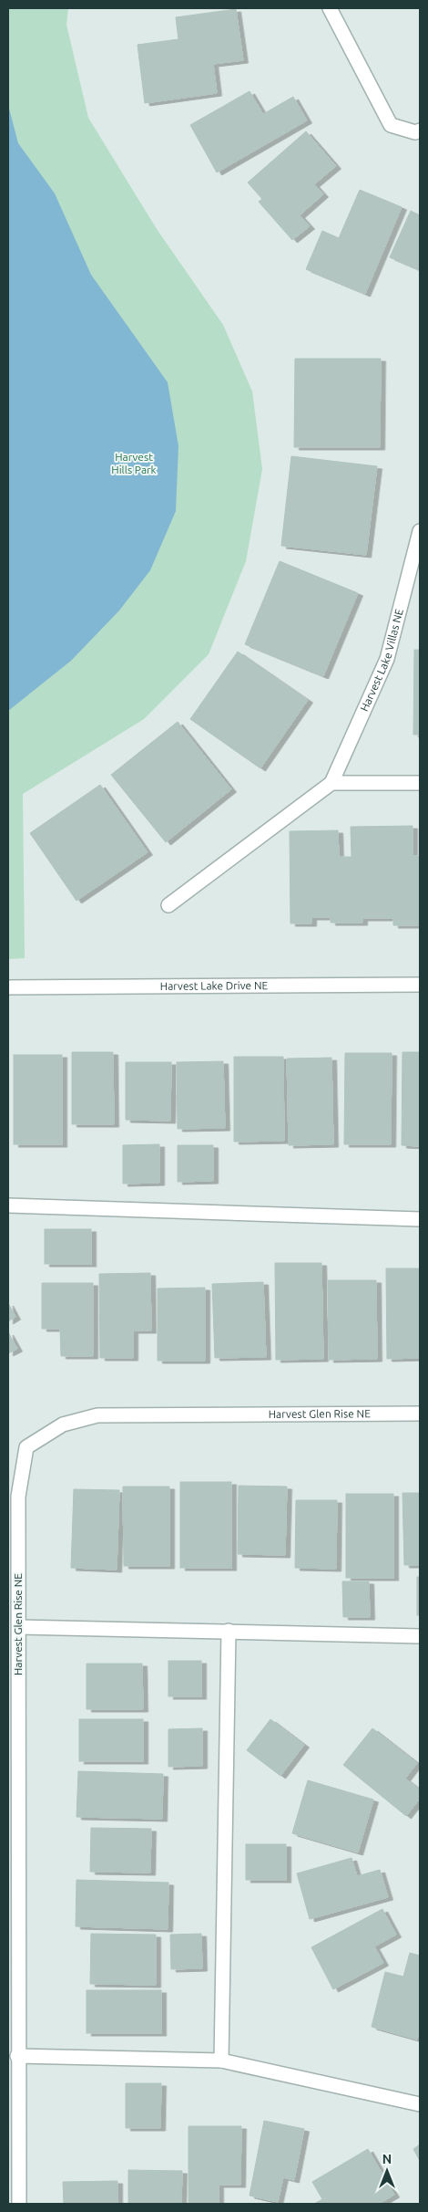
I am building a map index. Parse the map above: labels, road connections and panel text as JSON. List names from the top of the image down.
{
  "streets": {
    "street": ["Harvest Lake Villas NE", "Harvest Lake Drive NE", "Harvest Glen Rise NE"]
  },
  "parks": ["Harvest Hills Park"],
  "north": "top"
}
